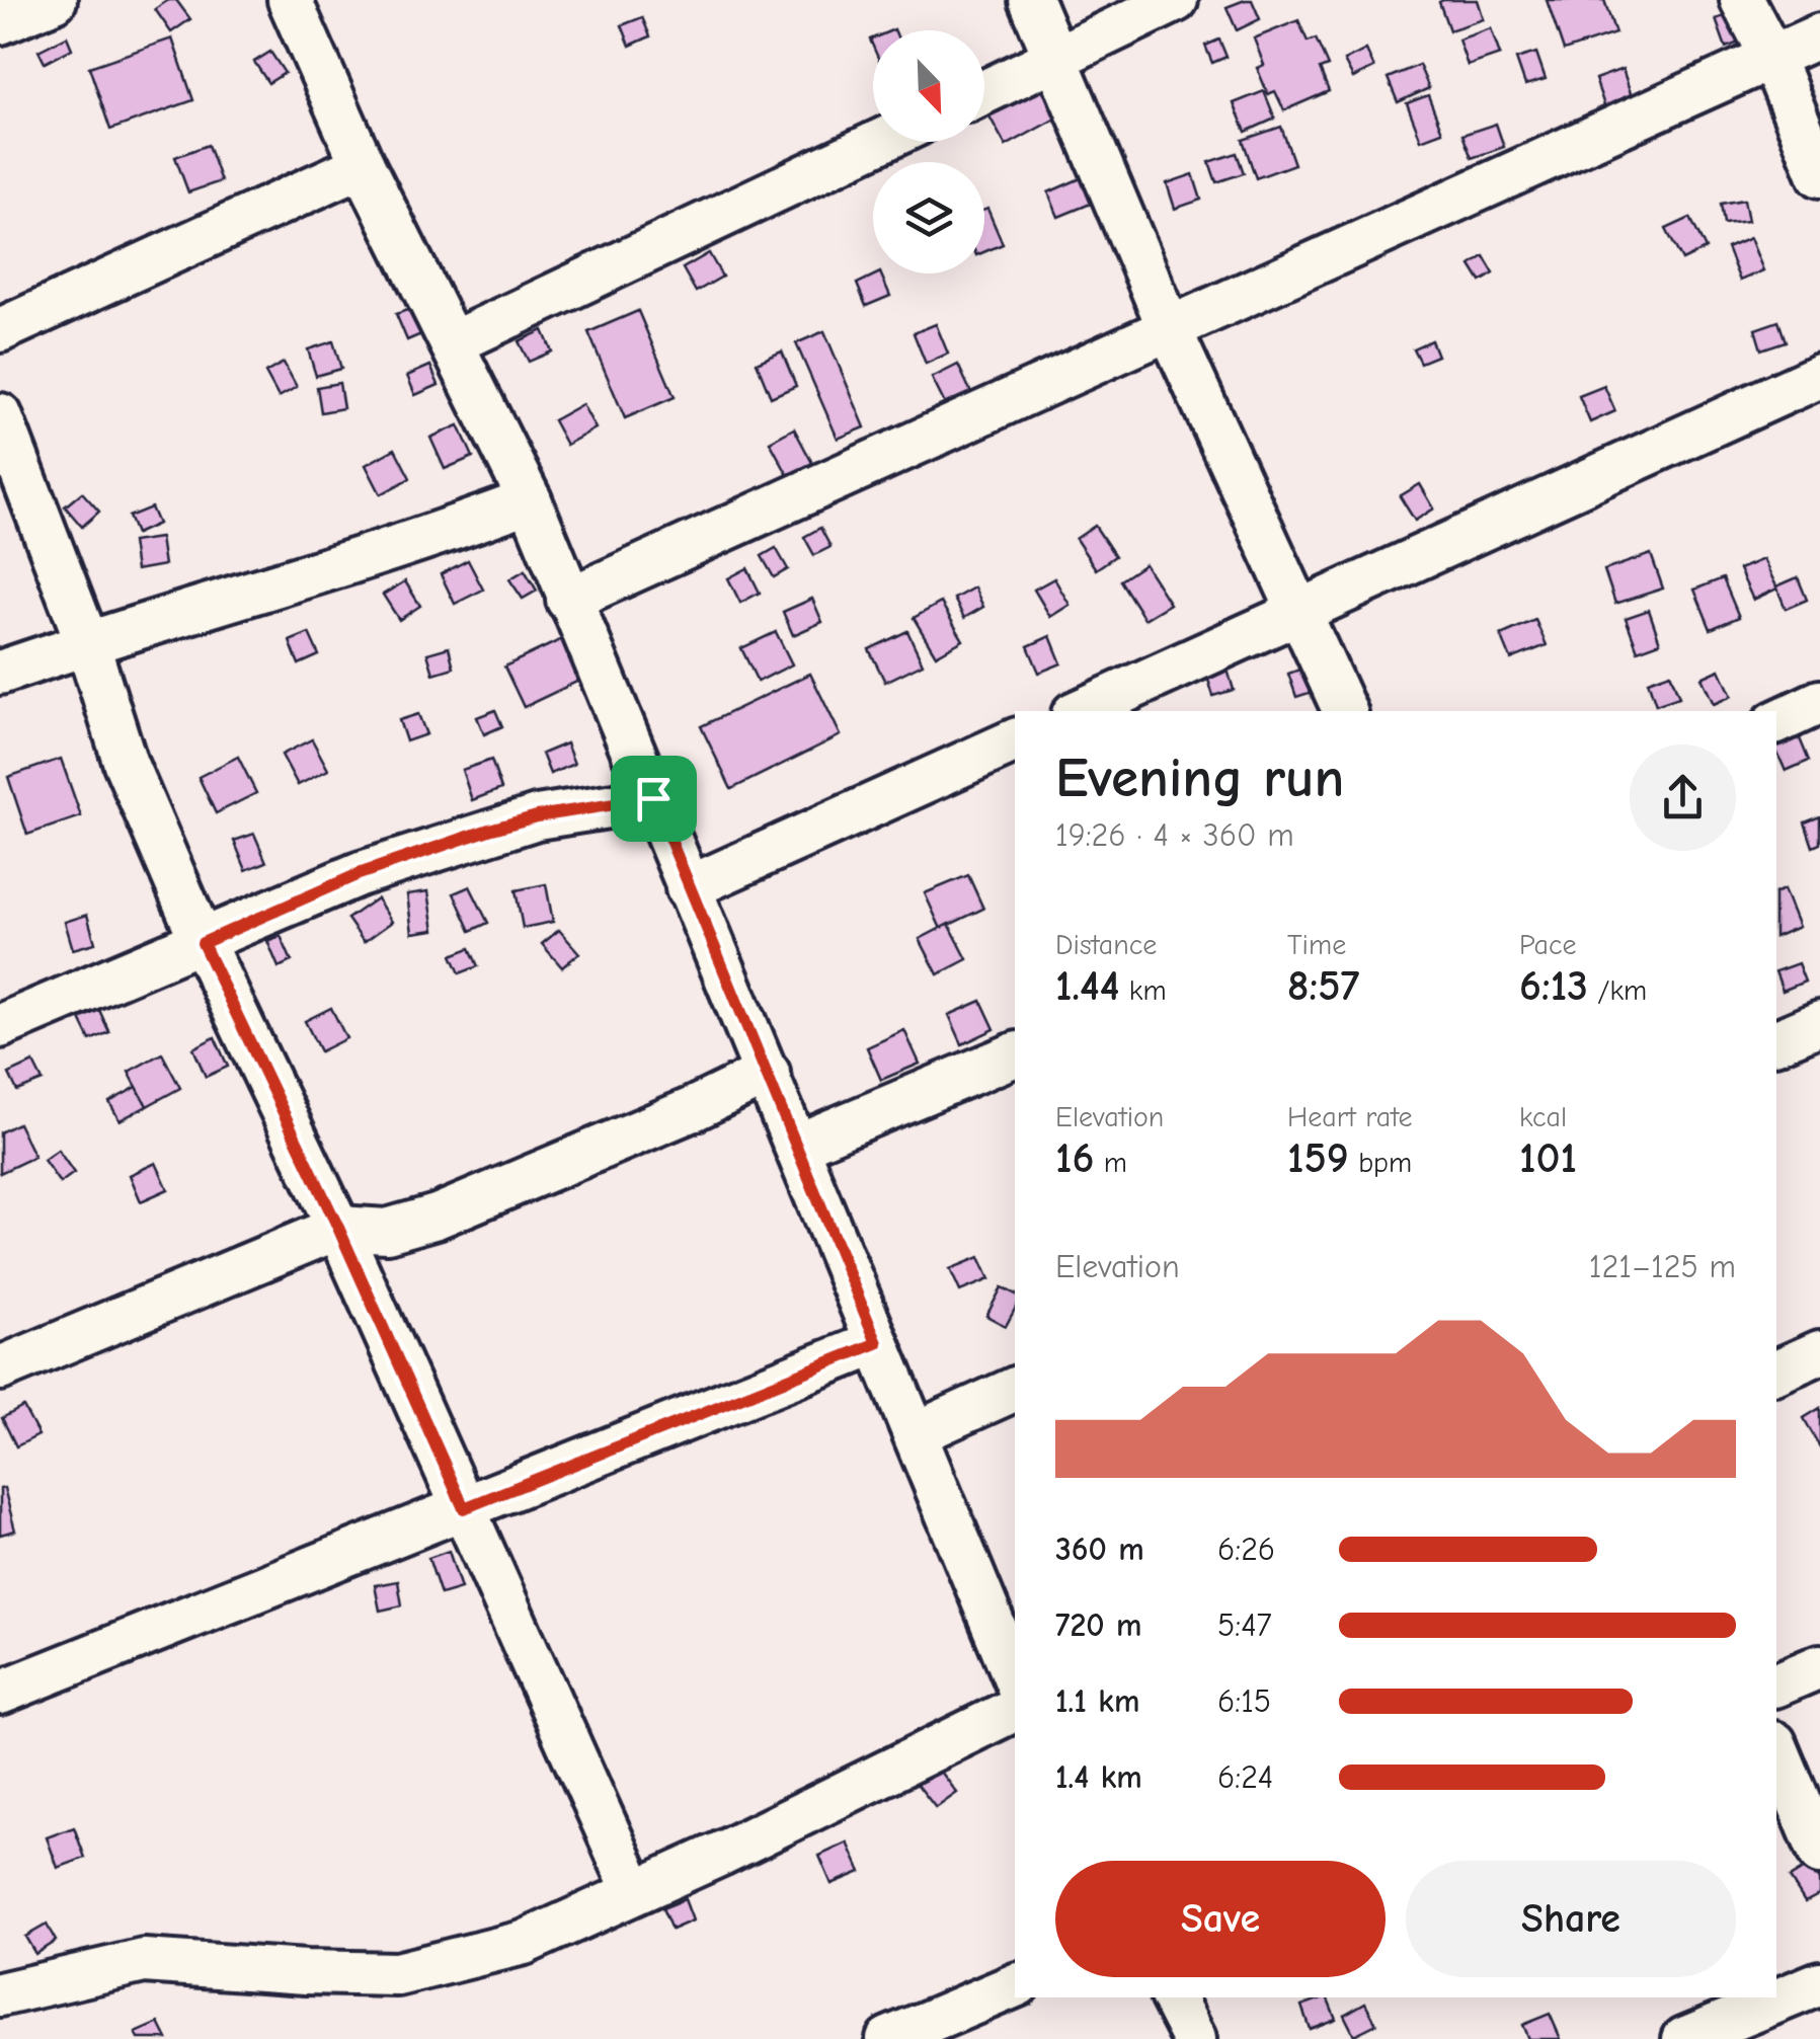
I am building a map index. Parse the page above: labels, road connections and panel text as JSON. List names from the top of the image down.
{
  "north": "bottom right",
  "page": {
    "heading": ["Evening run", "19:26 · 4 × 360 m"],
    "stats": [
      ["Distance", "1.44 km"],
      ["Time", "8:57"],
      ["Pace", "6:13 /km"],
      ["Elevation", "16 m"],
      ["Heart rate", "159 bpm"],
      ["kcal", "101"]
    ],
    "chart": ["Elevation", "121–125 m"],
    "list": [
      {
        "name": "360 m",
        "note": "6:26"
      },
      {
        "name": "720 m",
        "note": "5:47"
      },
      {
        "name": "1.1 km",
        "note": "6:15"
      },
      {
        "name": "1.4 km",
        "note": "6:24"
      }
    ],
    "buttons": ["Save", "Share"]
  }
}
